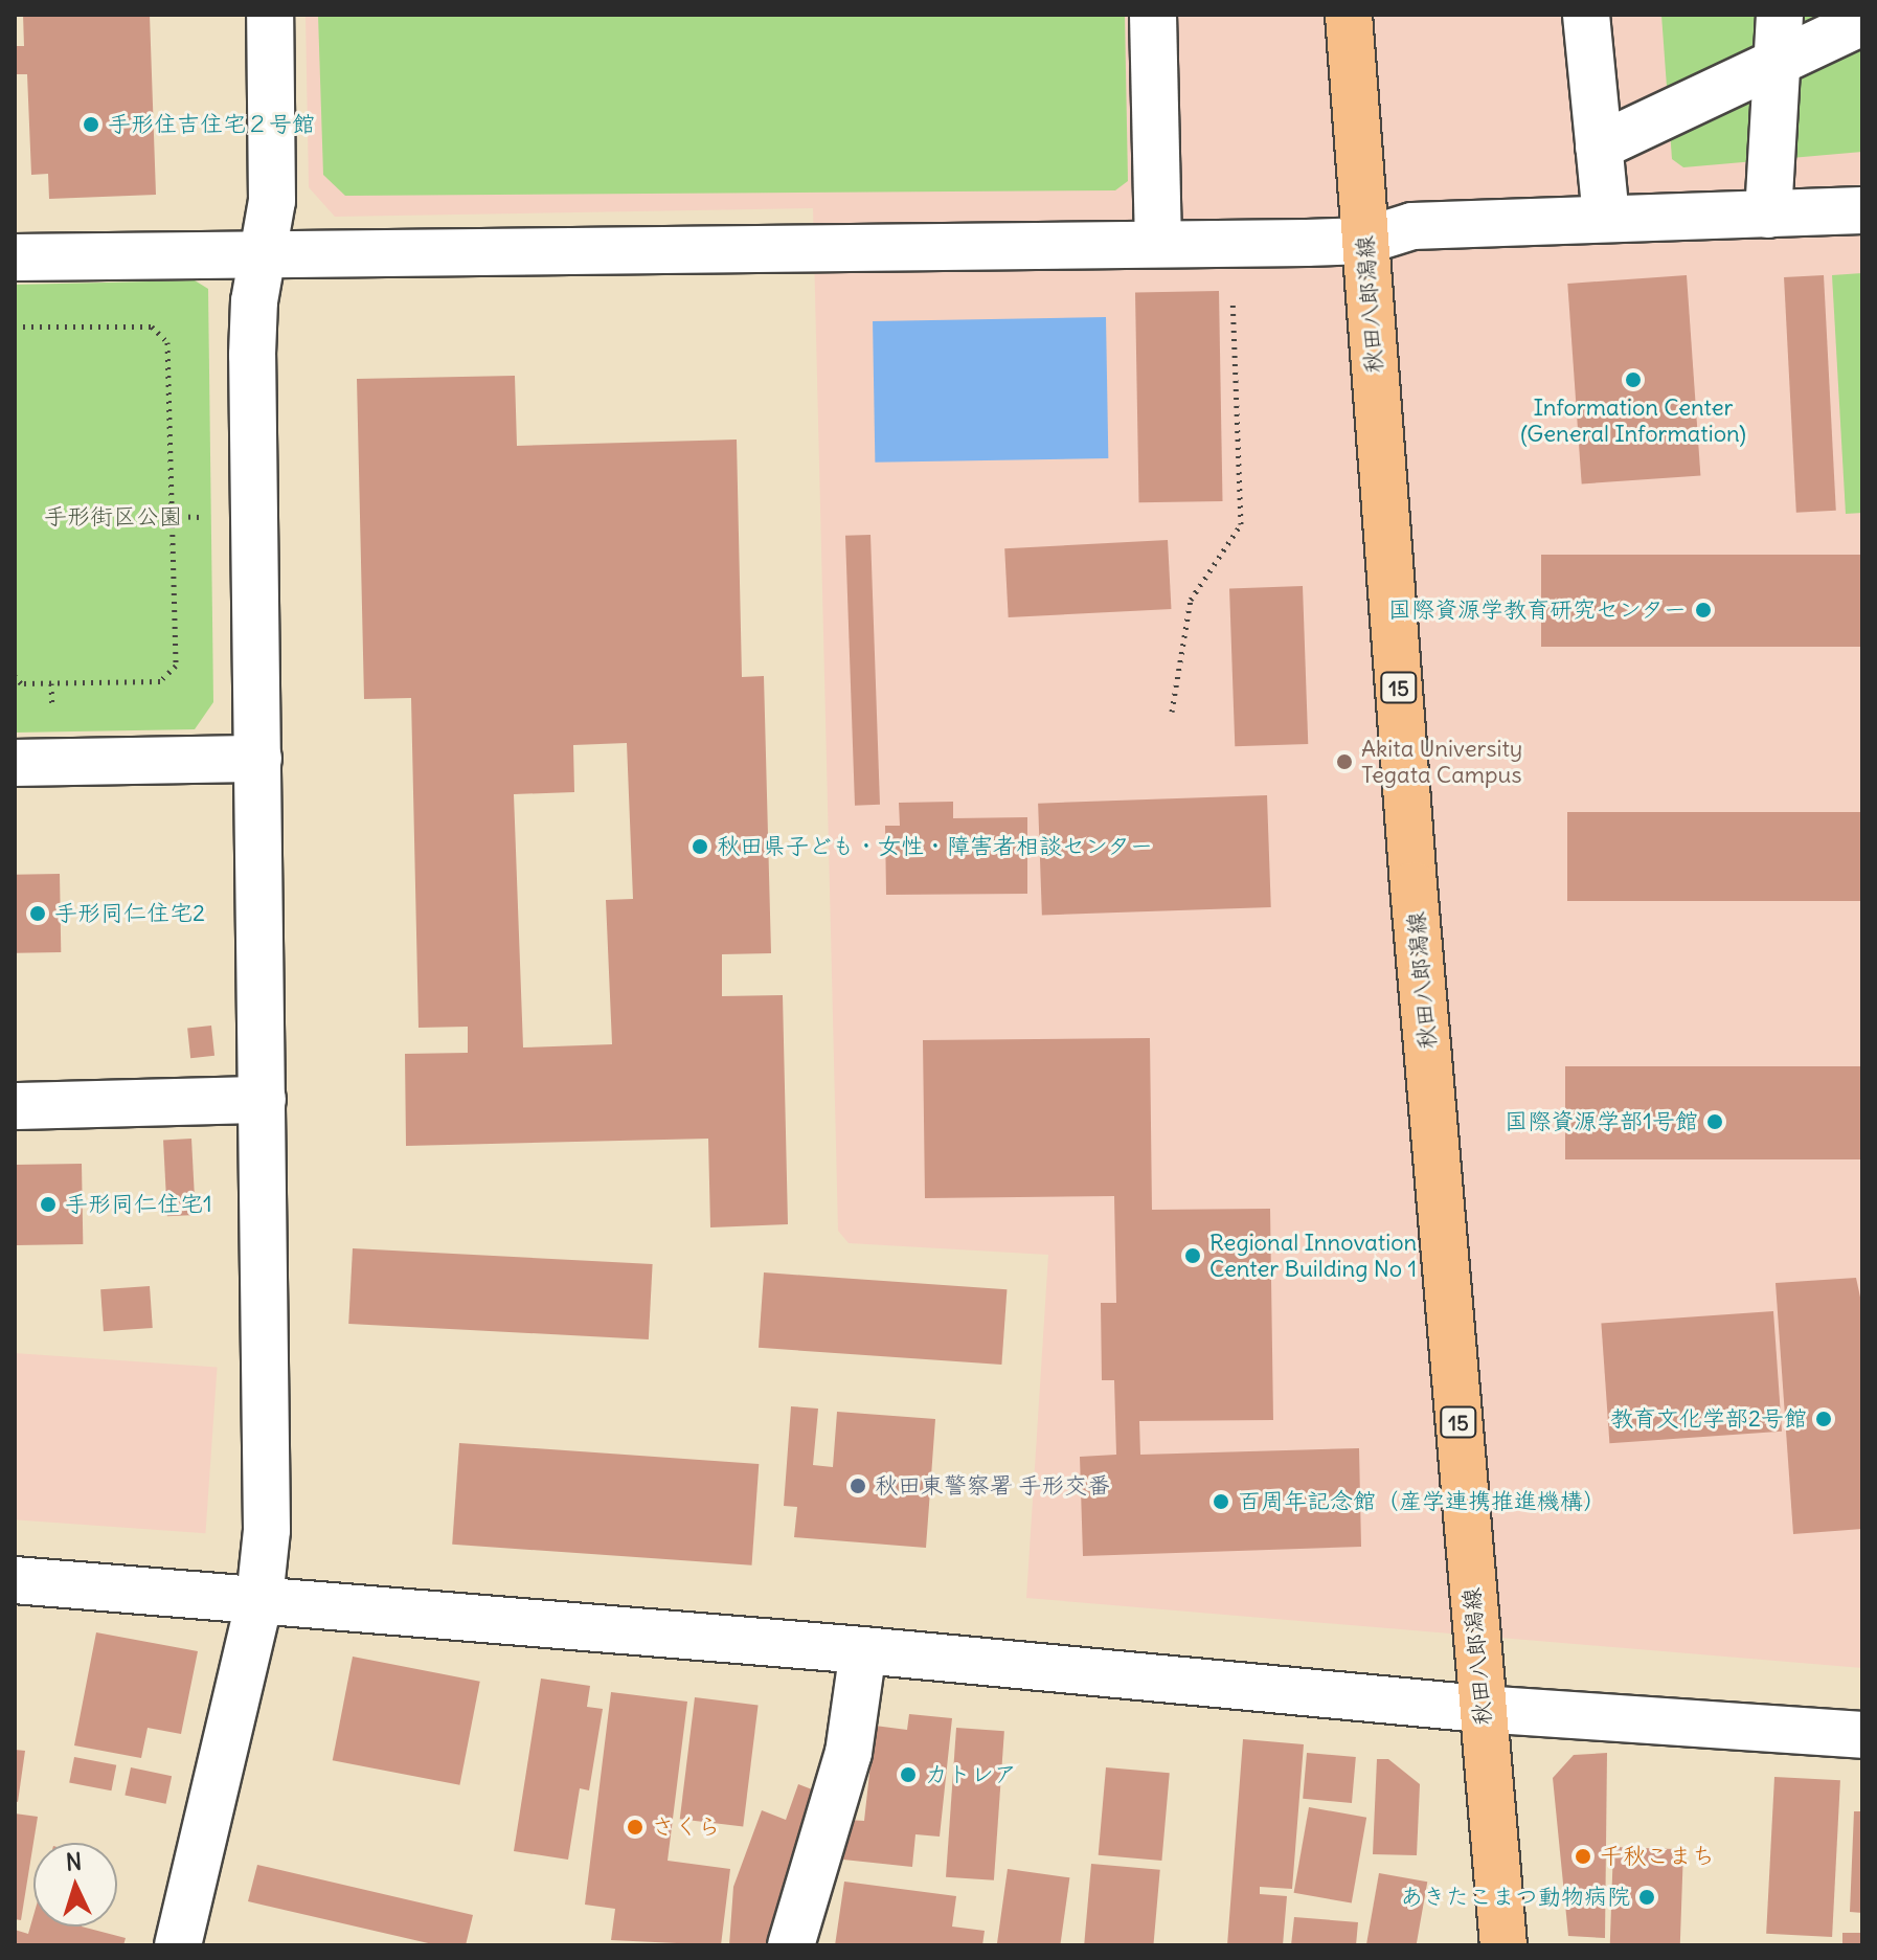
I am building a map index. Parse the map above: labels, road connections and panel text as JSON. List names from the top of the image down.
{
  "streets": {
    "main road": ["秋田八郎潟線", "15"]
  },
  "parks": ["手形街区公園"],
  "places": [
    "手形住吉住宅２号館",
    "Information Center (General Information)",
    "国際資源学教育研究センター",
    "Akita University Tegata Campus",
    "秋田県子ども・女性・障害者相談センター",
    "手形同仁住宅2",
    "国際資源学部1号館",
    "手形同仁住宅1",
    "Regional Innovation Center Building No 1",
    "教育文化学部2号館",
    "秋田東警察署 手形交番",
    "百周年記念館（産学連携推進機構）",
    "カトレア",
    "さくら",
    "千秋こまち",
    "あきたこまつ動物病院"
  ],
  "north": "top"
}
